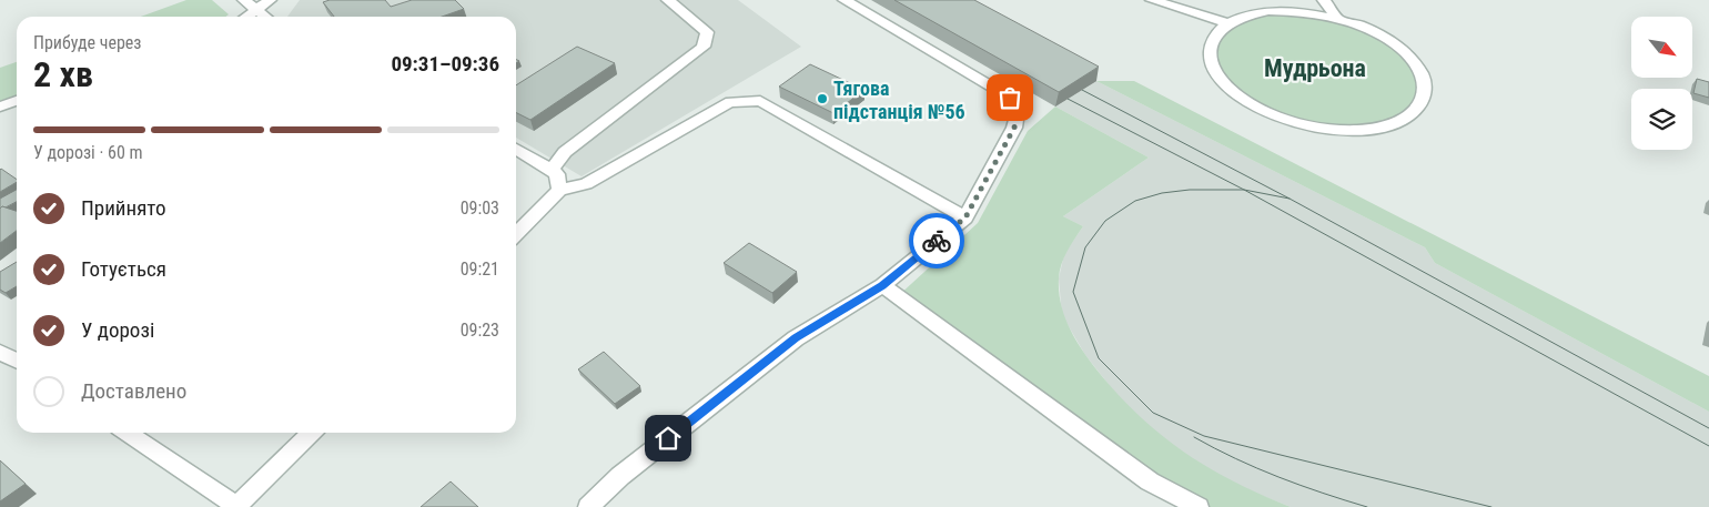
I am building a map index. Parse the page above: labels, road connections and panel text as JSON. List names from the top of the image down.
{
  "districts": ["Мудрьона"],
  "places": ["Тягова підстанція №56"],
  "north": "bottom right",
  "page": {
    "heading": ["2 хв", "Прибуде через", "09:31–09:36"],
    "bar": "У дорозі · 60 m",
    "list": [
      ["Прийнято", "09:03"],
      ["Готується", "09:21"],
      ["У дорозі", "09:23"],
      "Доставлено"
    ]
  }
}
